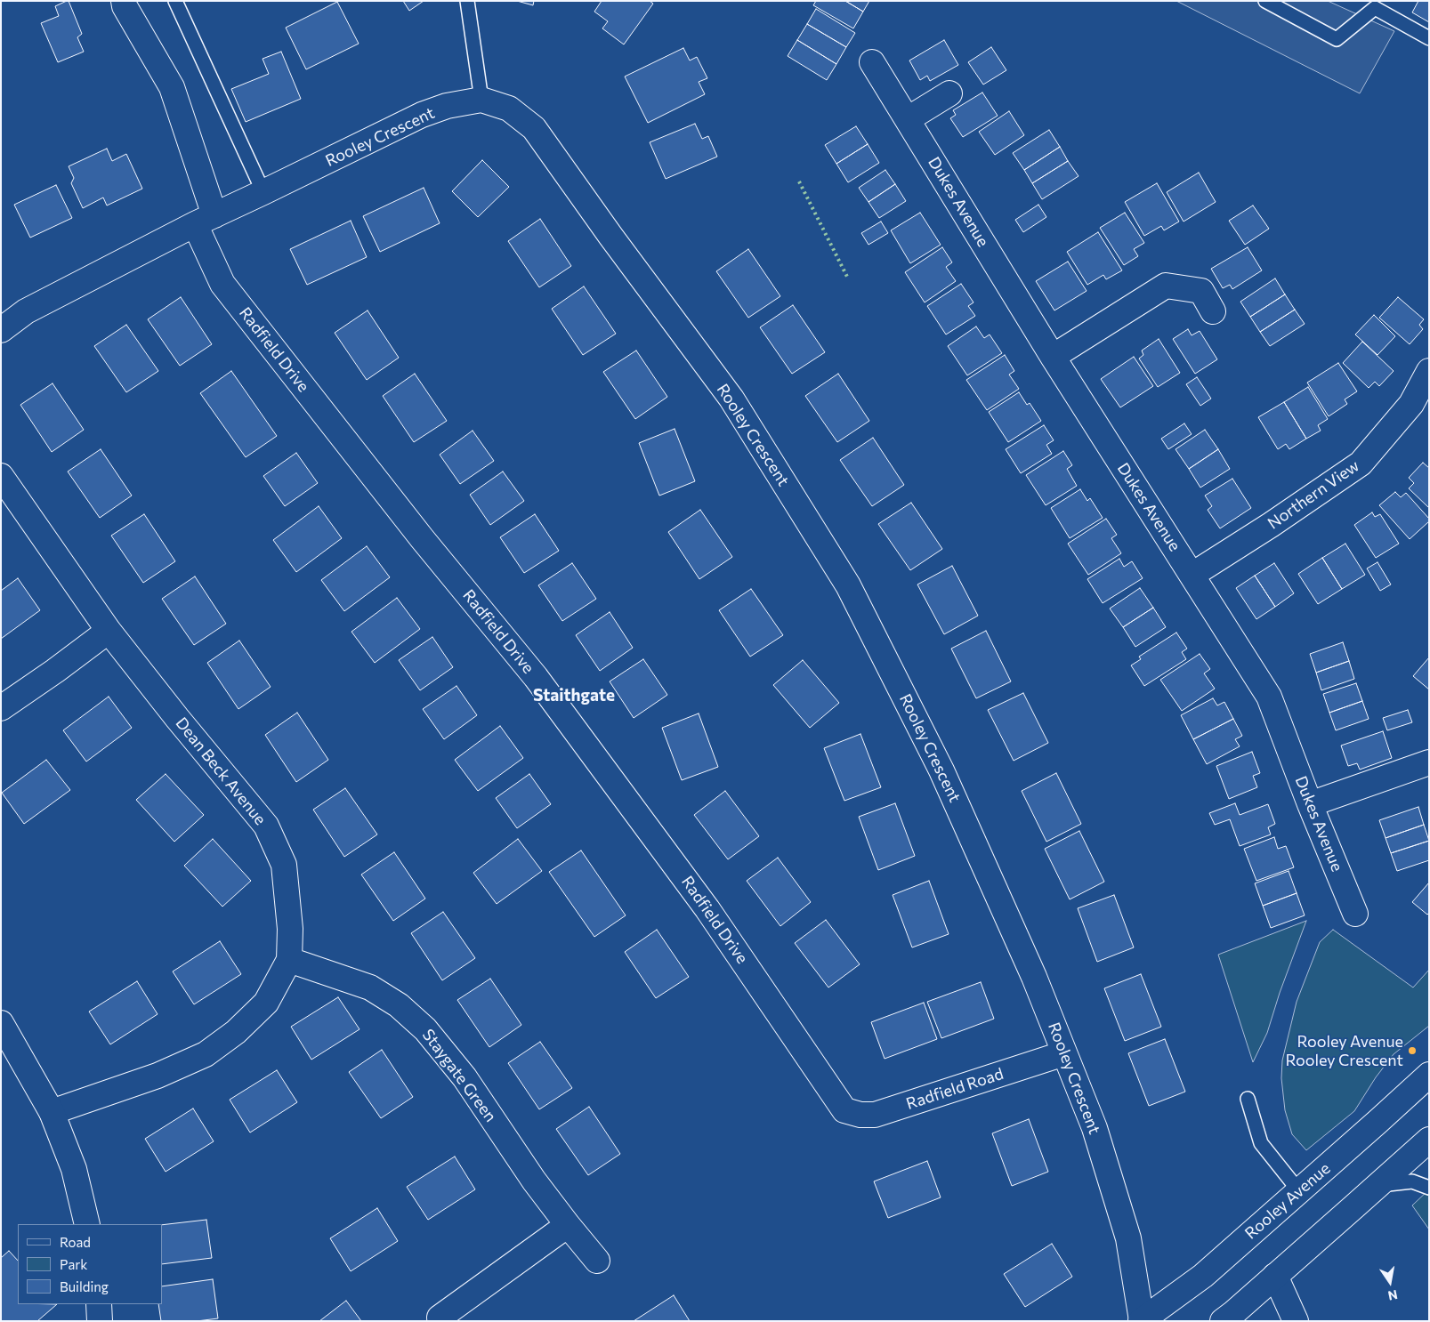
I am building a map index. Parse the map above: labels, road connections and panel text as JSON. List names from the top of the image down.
{
  "streets": {
    "main road": [
      "Rooley Crescent",
      "Dukes Avenue",
      "Radfield Drive",
      "Northern View",
      "Dean Beck Avenue",
      "Staygate Green",
      "Radfield Road",
      "Rooley Avenue"
    ]
  },
  "crossings": [
    ["Rooley Crescent", "Radfield Drive"],
    ["Rooley Crescent", "Radfield Road"],
    ["Rooley Crescent", "Rooley Avenue"],
    ["Dukes Avenue", "Northern View"],
    ["Radfield Drive", "Radfield Road"],
    ["Dean Beck Avenue", "Staygate Green"]
  ],
  "districts": ["Staithgate"],
  "places": ["Rooley Avenue Rooley Crescent"],
  "legend": ["Road", "Park", "Building"],
  "north": "bottom"
}
